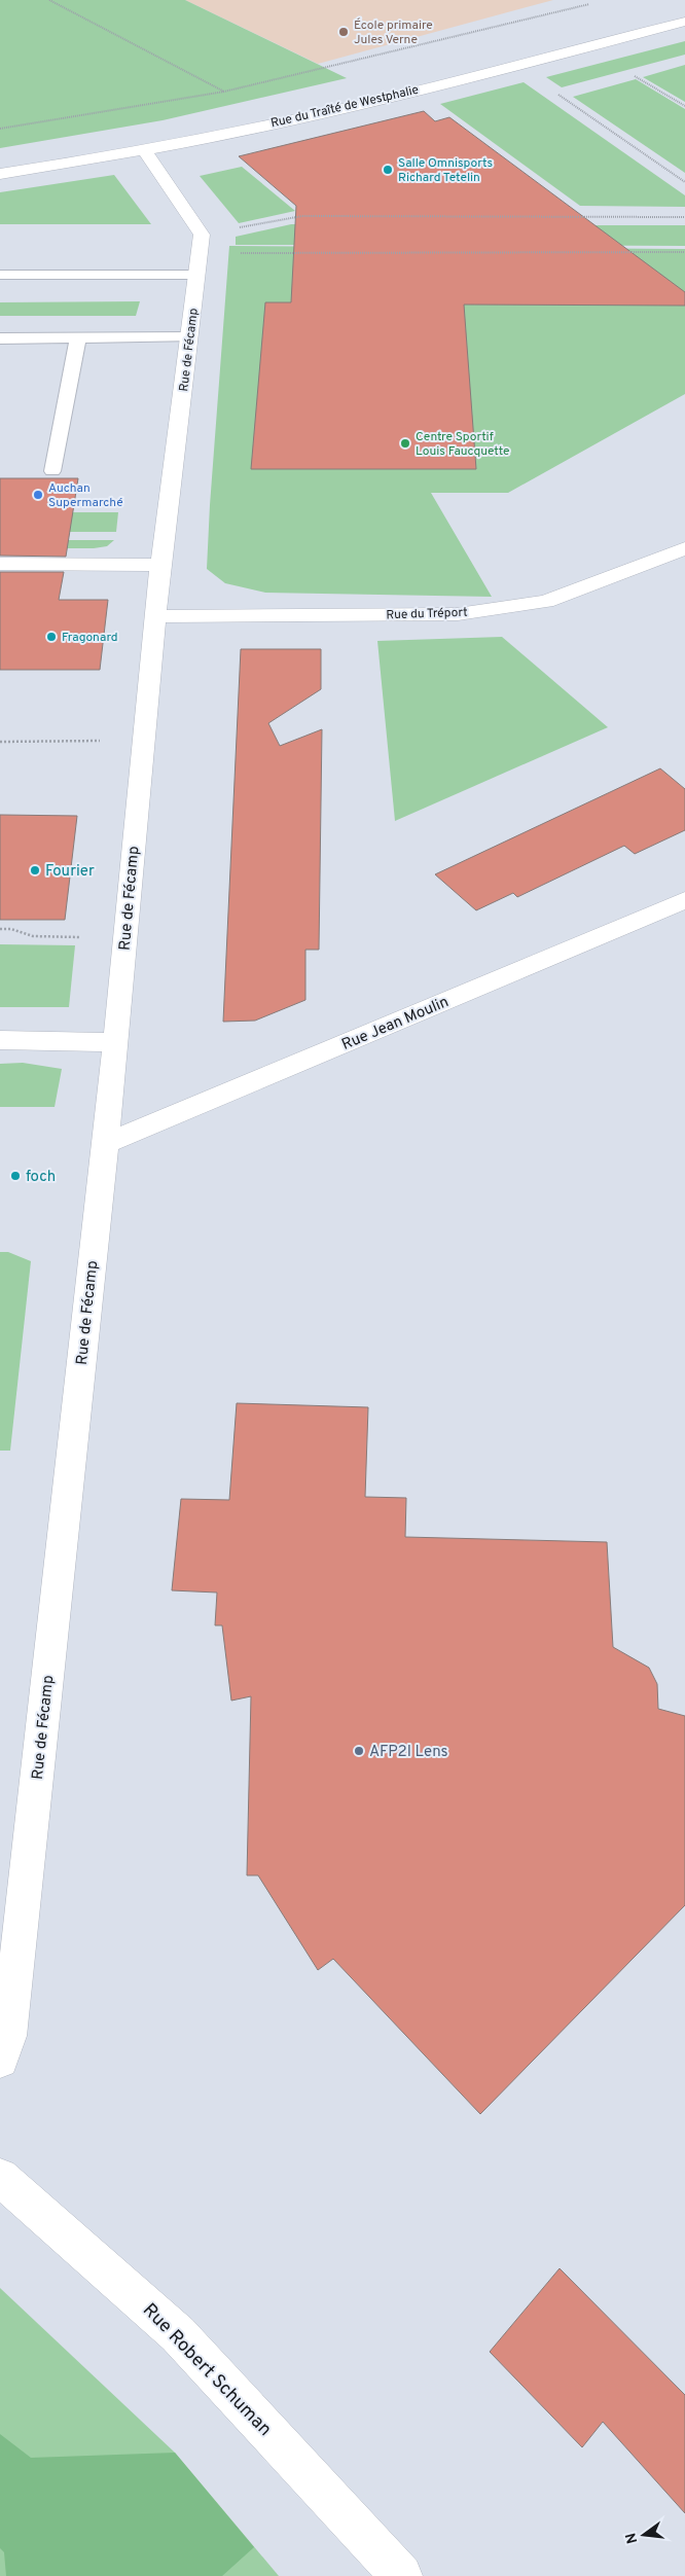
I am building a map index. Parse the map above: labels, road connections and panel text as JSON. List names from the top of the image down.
{
  "streets": {
    "street": [
      "Rue du Traîté de Westphalie",
      "Rue de Fécamp",
      "Rue du Tréport",
      "Rue Jean Moulin",
      "Rue Robert Schuman"
    ]
  },
  "crossings": [
    ["Rue de Fécamp", "Rue du Tréport"],
    ["Rue de Fécamp", "Rue Jean Moulin"]
  ],
  "places": [
    "École primaire Jules Verne",
    "Salle Omnisports Richard Tetelin",
    "Centre Sportif Louis Faucquette",
    "Auchan Supermarché",
    "Fragonard",
    "Fourier",
    "foch",
    "AFP2I Lens"
  ],
  "north": "left"
}
